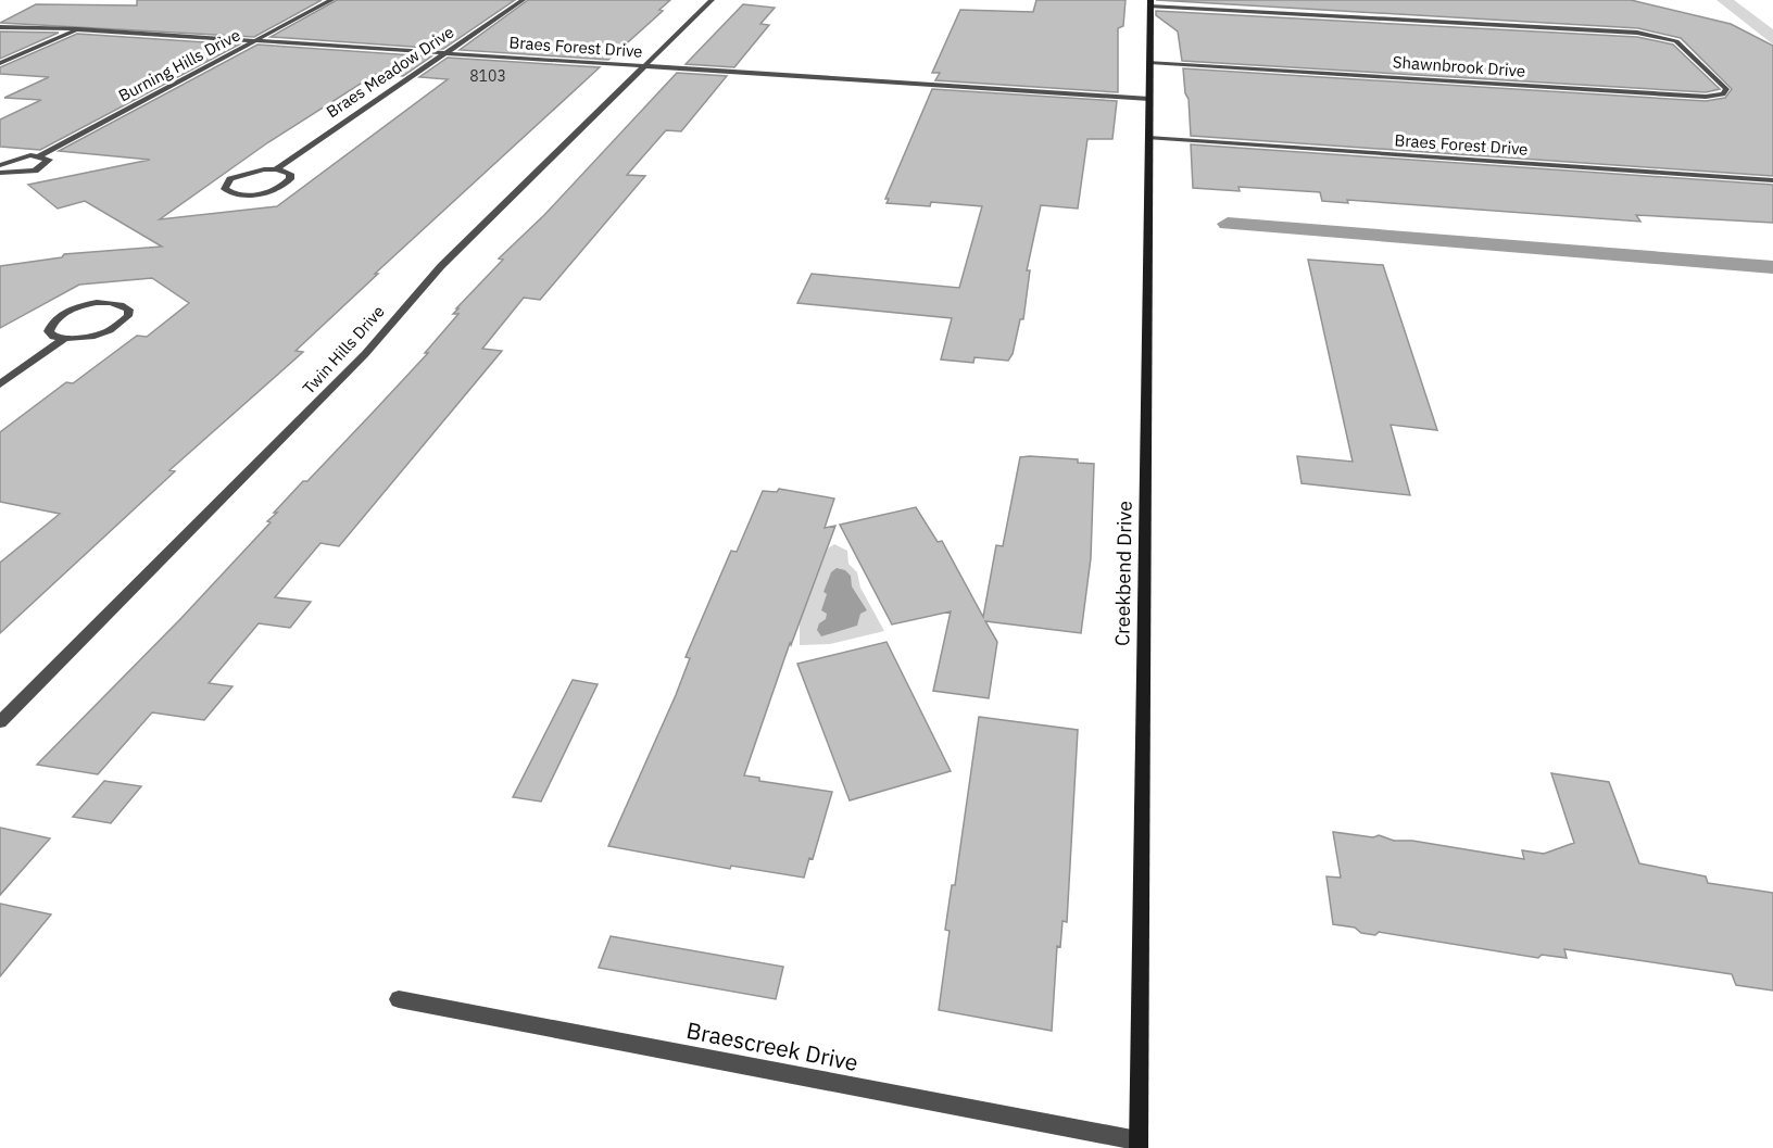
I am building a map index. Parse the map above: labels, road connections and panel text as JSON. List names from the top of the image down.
{
  "streets": {
    "street": [
      "Braes Forest Drive",
      "Burning Hills Drive",
      "Shawnbrook Drive",
      "Braes Meadow Drive",
      "Twin Hills Drive",
      "Creekbend Drive",
      "Braescreek Drive"
    ]
  },
  "crossings": [
    ["Braes Forest Drive", "Burning Hills Drive"],
    ["Braes Forest Drive", "Braes Meadow Drive"],
    ["Braes Forest Drive", "Twin Hills Drive"],
    ["Braes Forest Drive", "Creekbend Drive"],
    ["Shawnbrook Drive", "Creekbend Drive"],
    ["Creekbend Drive", "Braescreek Drive"]
  ],
  "house_numbers": ["8103"]
}
